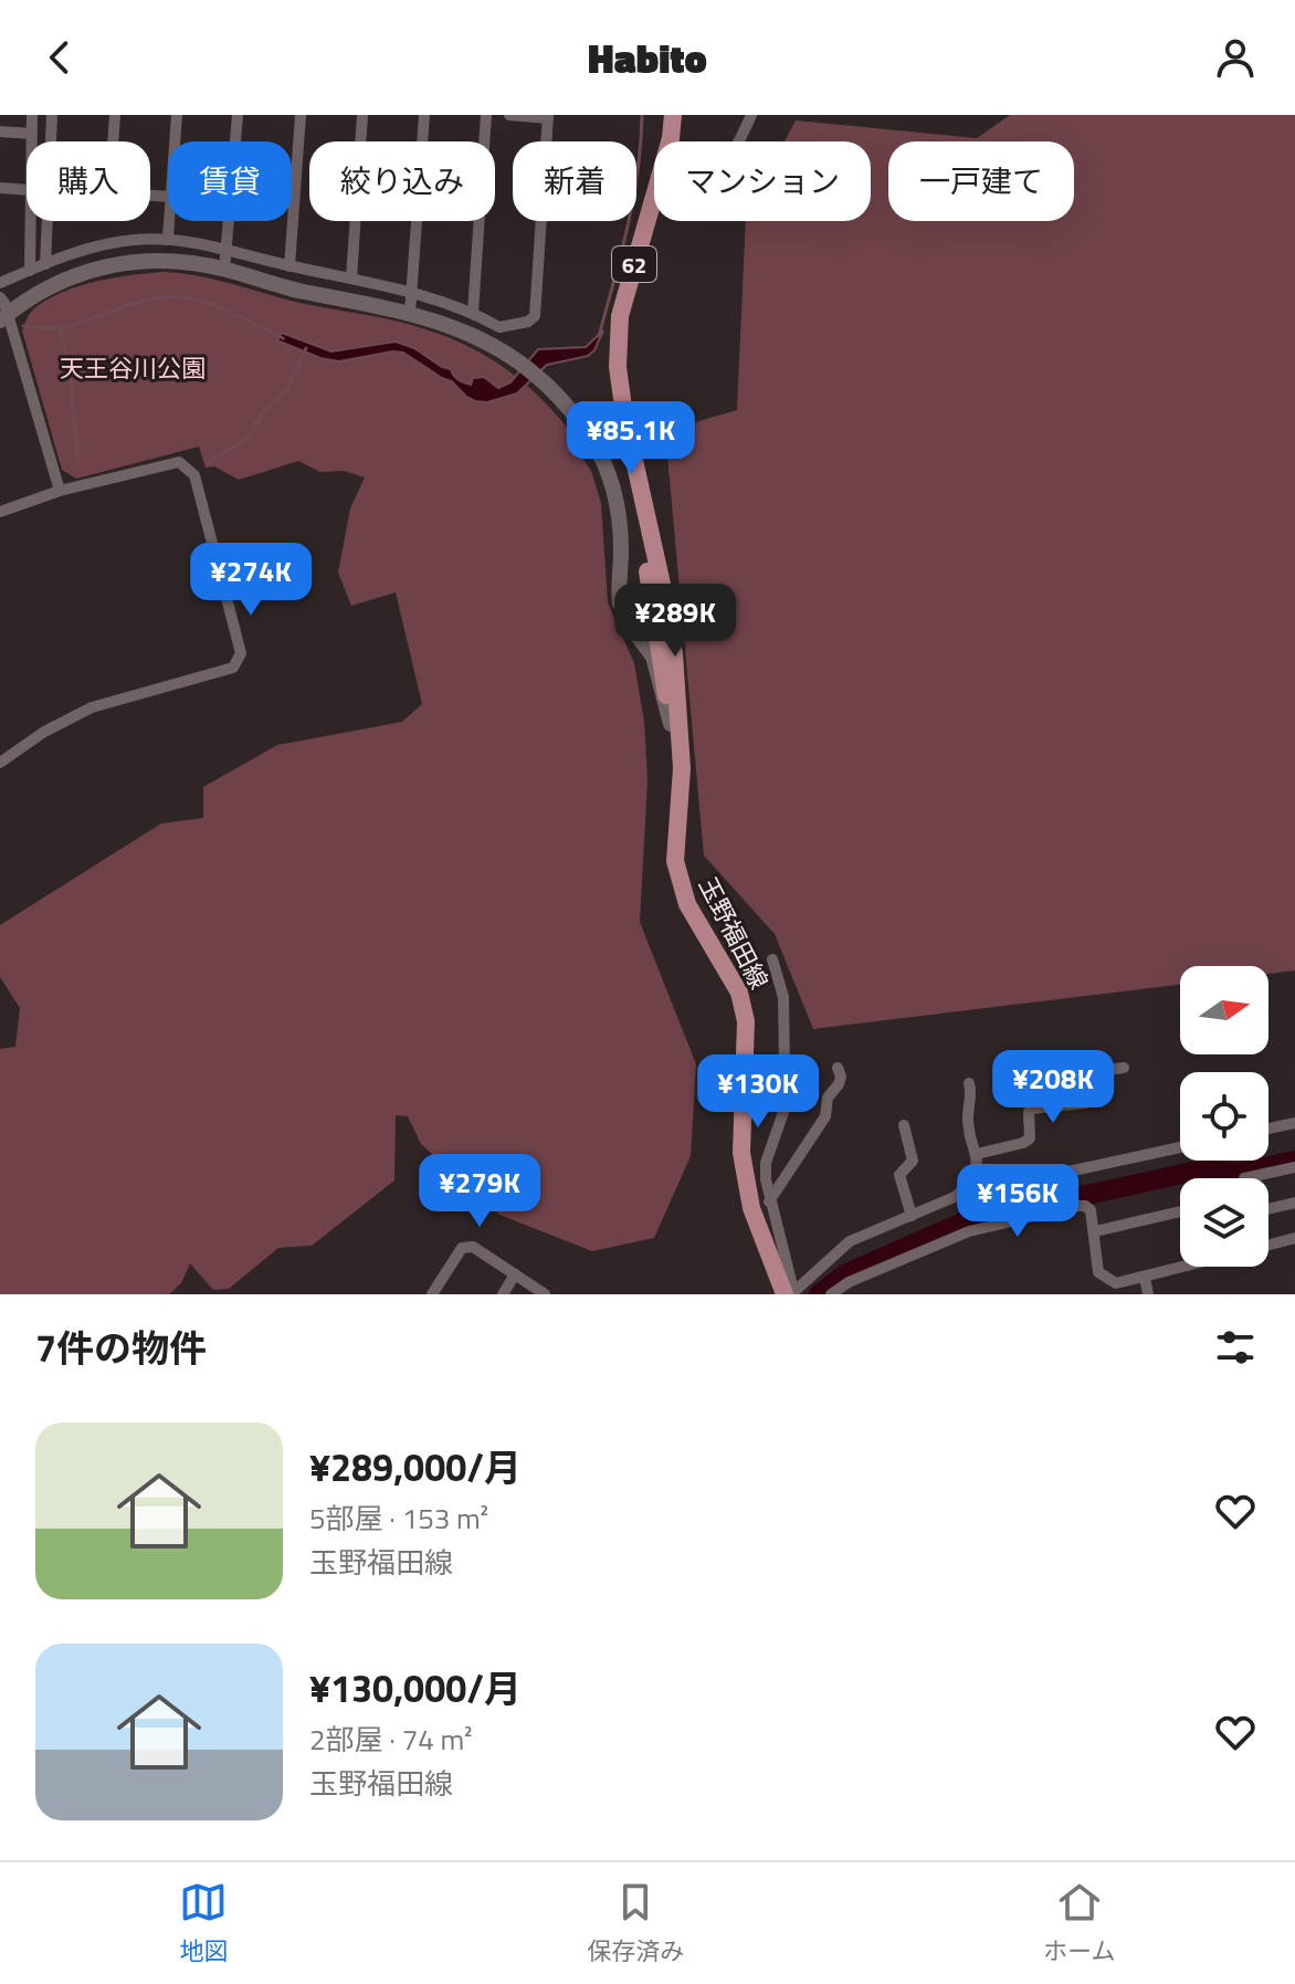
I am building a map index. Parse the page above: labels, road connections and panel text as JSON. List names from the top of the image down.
{
  "streets": {
    "main road": ["62", "玉野福田線"]
  },
  "parks": ["天王谷川公園"],
  "north": "right",
  "page": {
    "header": "Habito",
    "chip": [
      "購入",
      "賃貸",
      "絞り込み",
      "新着",
      "マンション",
      "一戸建て"
    ],
    "price": [
      "¥85.1K",
      "¥274K",
      "¥289K",
      "¥208K",
      "¥130K",
      "¥279K",
      "¥156K"
    ],
    "heading": "7件の物件",
    "list": [
      {
        "name": "¥289,000/月",
        "note": "5部屋 · 153 m² · 玉野福田線"
      },
      {
        "name": "¥130,000/月",
        "note": "2部屋 · 74 m² · 玉野福田線"
      }
    ],
    "tabs": ["地図", "保存済み", "ホーム"]
  }
}
